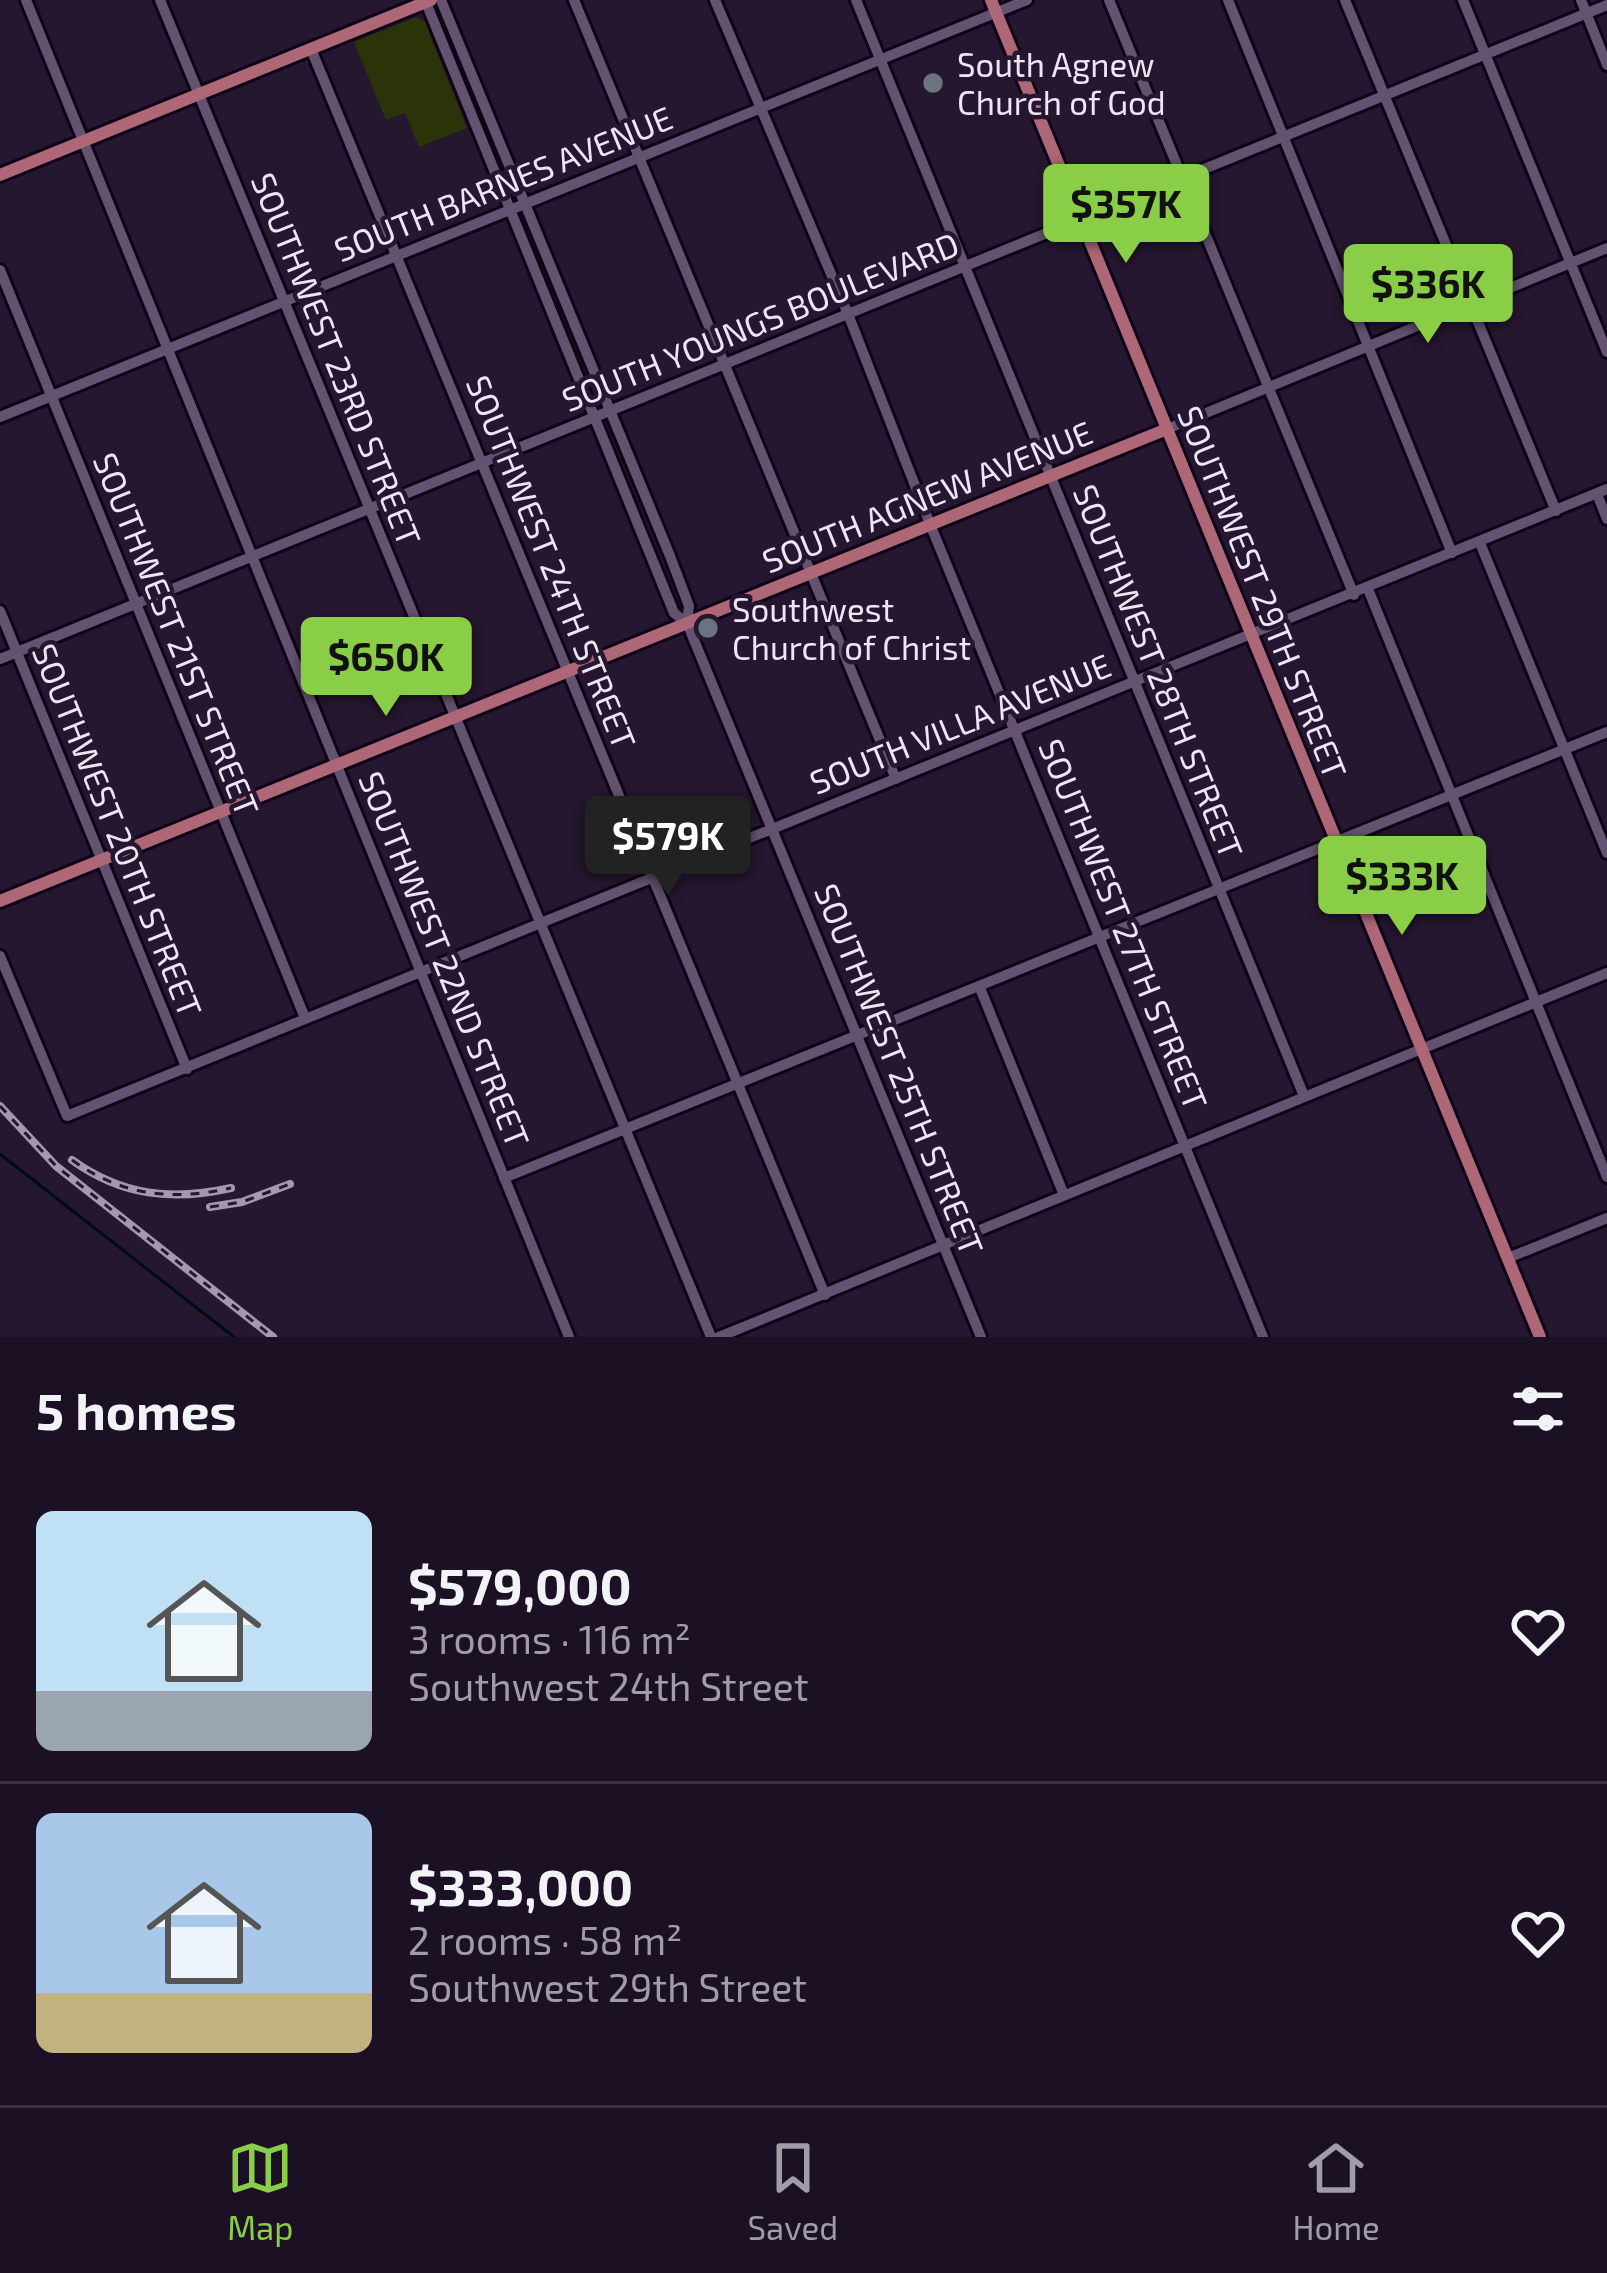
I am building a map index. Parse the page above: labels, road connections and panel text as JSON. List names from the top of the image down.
{
  "streets": {
    "main road": ["SOUTH AGNEW AVENUE", "SOUTHWEST 29TH STREET"],
    "street": [
      "SOUTH BARNES AVENUE",
      "SOUTH YOUNGS BOULEVARD",
      "SOUTHWEST 23RD STREET",
      "SOUTHWEST 24TH STREET",
      "SOUTHWEST 21ST STREET",
      "SOUTHWEST 28TH STREET",
      "SOUTH VILLA AVENUE",
      "SOUTHWEST 20TH STREET",
      "SOUTHWEST 27TH STREET",
      "SOUTHWEST 22ND STREET",
      "SOUTHWEST 25TH STREET"
    ]
  },
  "crossings": [
    ["SOUTH BARNES AVENUE", "SOUTHWEST 23RD STREET"],
    ["SOUTH BARNES AVENUE", "SOUTHWEST 24TH STREET"],
    ["SOUTH BARNES AVENUE", "SOUTHWEST 29TH STREET"],
    ["SOUTH BARNES AVENUE", "SOUTHWEST 21ST STREET"],
    ["SOUTH BARNES AVENUE", "SOUTHWEST 28TH STREET"],
    ["SOUTH BARNES AVENUE", "SOUTHWEST 27TH STREET"],
    ["SOUTH BARNES AVENUE", "SOUTHWEST 22ND STREET"],
    ["SOUTH BARNES AVENUE", "SOUTHWEST 25TH STREET"],
    ["SOUTH YOUNGS BOULEVARD", "SOUTHWEST 23RD STREET"],
    ["SOUTH YOUNGS BOULEVARD", "SOUTHWEST 24TH STREET"],
    ["SOUTH YOUNGS BOULEVARD", "SOUTHWEST 29TH STREET"],
    ["SOUTH YOUNGS BOULEVARD", "SOUTHWEST 21ST STREET"],
    ["SOUTH YOUNGS BOULEVARD", "SOUTHWEST 28TH STREET"],
    ["SOUTH YOUNGS BOULEVARD", "SOUTHWEST 20TH STREET"],
    ["SOUTH YOUNGS BOULEVARD", "SOUTHWEST 27TH STREET"],
    ["SOUTH YOUNGS BOULEVARD", "SOUTHWEST 22ND STREET"],
    ["SOUTH YOUNGS BOULEVARD", "SOUTHWEST 25TH STREET"],
    ["SOUTHWEST 23RD STREET", "SOUTH AGNEW AVENUE"],
    ["SOUTHWEST 23RD STREET", "SOUTH VILLA AVENUE"],
    ["SOUTH AGNEW AVENUE", "SOUTHWEST 24TH STREET"],
    ["SOUTH AGNEW AVENUE", "SOUTHWEST 29TH STREET"],
    ["SOUTH AGNEW AVENUE", "SOUTHWEST 21ST STREET"],
    ["SOUTH AGNEW AVENUE", "SOUTHWEST 28TH STREET"],
    ["SOUTH AGNEW AVENUE", "SOUTHWEST 20TH STREET"],
    ["SOUTH AGNEW AVENUE", "SOUTHWEST 27TH STREET"],
    ["SOUTH AGNEW AVENUE", "SOUTHWEST 22ND STREET"],
    ["SOUTH AGNEW AVENUE", "SOUTHWEST 25TH STREET"],
    ["SOUTHWEST 24TH STREET", "SOUTH VILLA AVENUE"],
    ["SOUTHWEST 29TH STREET", "SOUTH VILLA AVENUE"],
    ["SOUTHWEST 21ST STREET", "SOUTH VILLA AVENUE"],
    ["SOUTHWEST 28TH STREET", "SOUTH VILLA AVENUE"],
    ["SOUTH VILLA AVENUE", "SOUTHWEST 20TH STREET"],
    ["SOUTH VILLA AVENUE", "SOUTHWEST 27TH STREET"],
    ["SOUTH VILLA AVENUE", "SOUTHWEST 22ND STREET"],
    ["SOUTH VILLA AVENUE", "SOUTHWEST 25TH STREET"]
  ],
  "places": ["South Agnew Church of God", "Southwest Church of Christ"],
  "page": {
    "price": [
      "$357K",
      "$336K",
      "$650K",
      "$579K",
      "$333K"
    ],
    "heading": "5 homes",
    "list": [
      {
        "name": "$579,000",
        "note": "3 rooms · 116 m² · Southwest 24th Street"
      },
      {
        "name": "$333,000",
        "note": "2 rooms · 58 m² · Southwest 29th Street"
      }
    ],
    "tabs": ["Map", "Saved", "Home"]
  }
}
